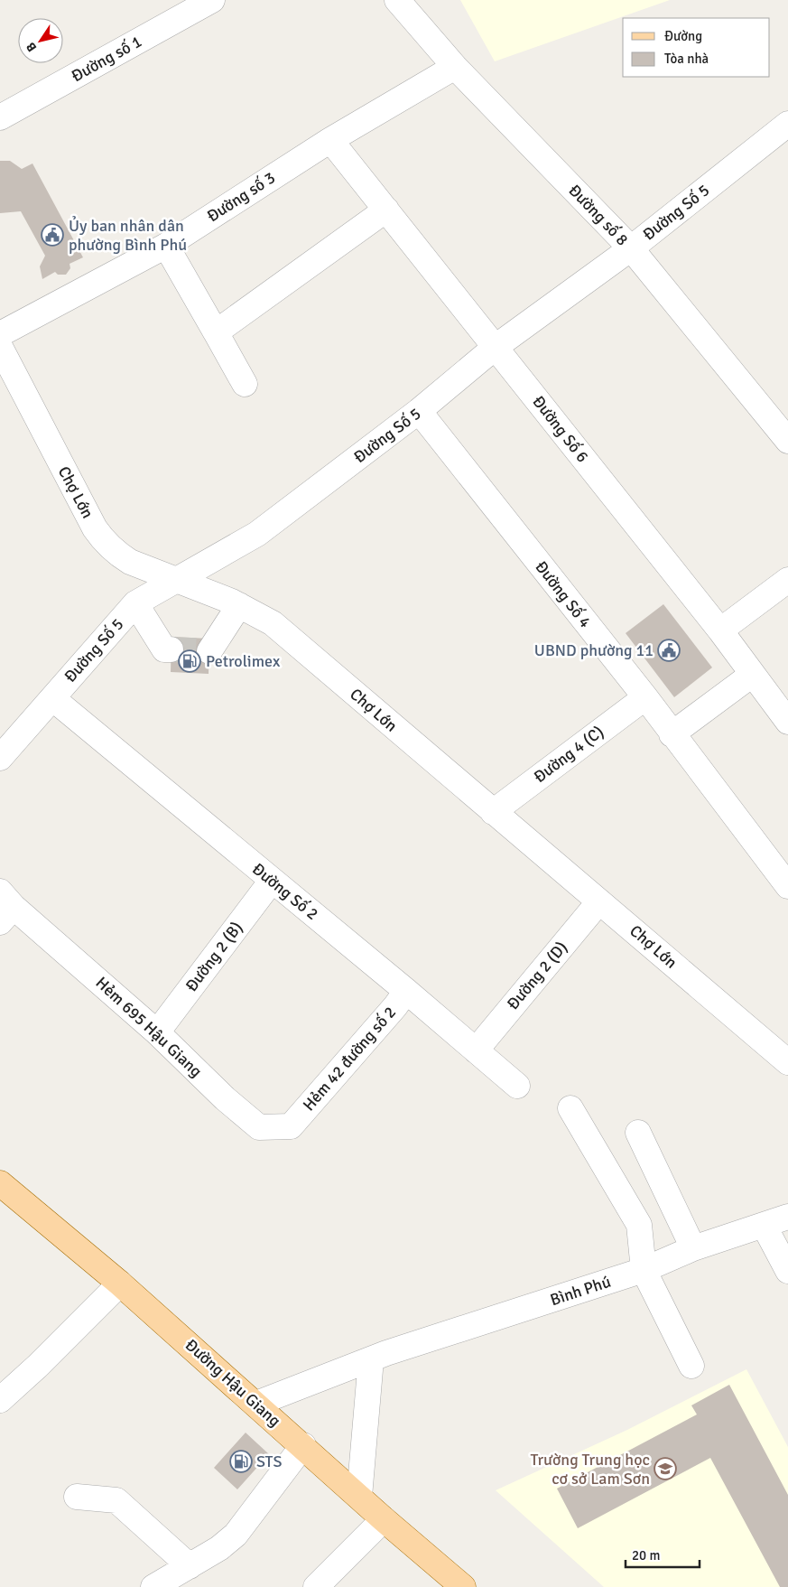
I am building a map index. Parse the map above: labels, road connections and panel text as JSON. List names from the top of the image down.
{
  "streets": {
    "main road": ["Đường Hậu Giang"],
    "street": [
      "Đường số 1",
      "Đường số 3",
      "Đường Số 5",
      "Đường số 8",
      "Đường Số 6",
      "Chợ Lớn",
      "Đường Số 4",
      "Đường 4 (C)",
      "Đường Số 2",
      "Đường 2 (B)",
      "Đường 2 (D)",
      "Hẻm 695 Hậu Giang",
      "Hẻm 42 đường số 2",
      "Bình Phú"
    ]
  },
  "crossings": [
    ["Đường số 3", "Đường số 8"],
    ["Đường số 3", "Đường Số 6"],
    ["Đường Số 5", "Đường số 8"],
    ["Đường Số 5", "Đường Số 6"],
    ["Đường Số 5", "Chợ Lớn"],
    ["Đường Số 5", "Đường Số 4"],
    ["Đường Số 5", "Đường Số 2"],
    ["Chợ Lớn", "Đường 4 (C)"],
    ["Chợ Lớn", "Đường 2 (D)"],
    ["Đường Số 4", "Đường 4 (C)"],
    ["Đường Số 2", "Đường 2 (B)"],
    ["Đường Số 2", "Đường 2 (D)"],
    ["Đường Số 2", "Hẻm 42 đường số 2"],
    ["Đường 2 (B)", "Hẻm 695 Hậu Giang"],
    ["Hẻm 695 Hậu Giang", "Hẻm 42 đường số 2"],
    ["Bình Phú", "Đường Hậu Giang"]
  ],
  "places": {
    "public building": ["Ủy ban nhân dân phường Bình Phú", "UBND phường 11"],
    "fuel station": ["Petrolimex", "STS"],
    "school or university": ["Trường Trung học cơ sở Lam Sơn"]
  },
  "legend": ["Đường", "Tòa nhà"],
  "scale_bar": "20 m",
  "north": "bottom left"
}
